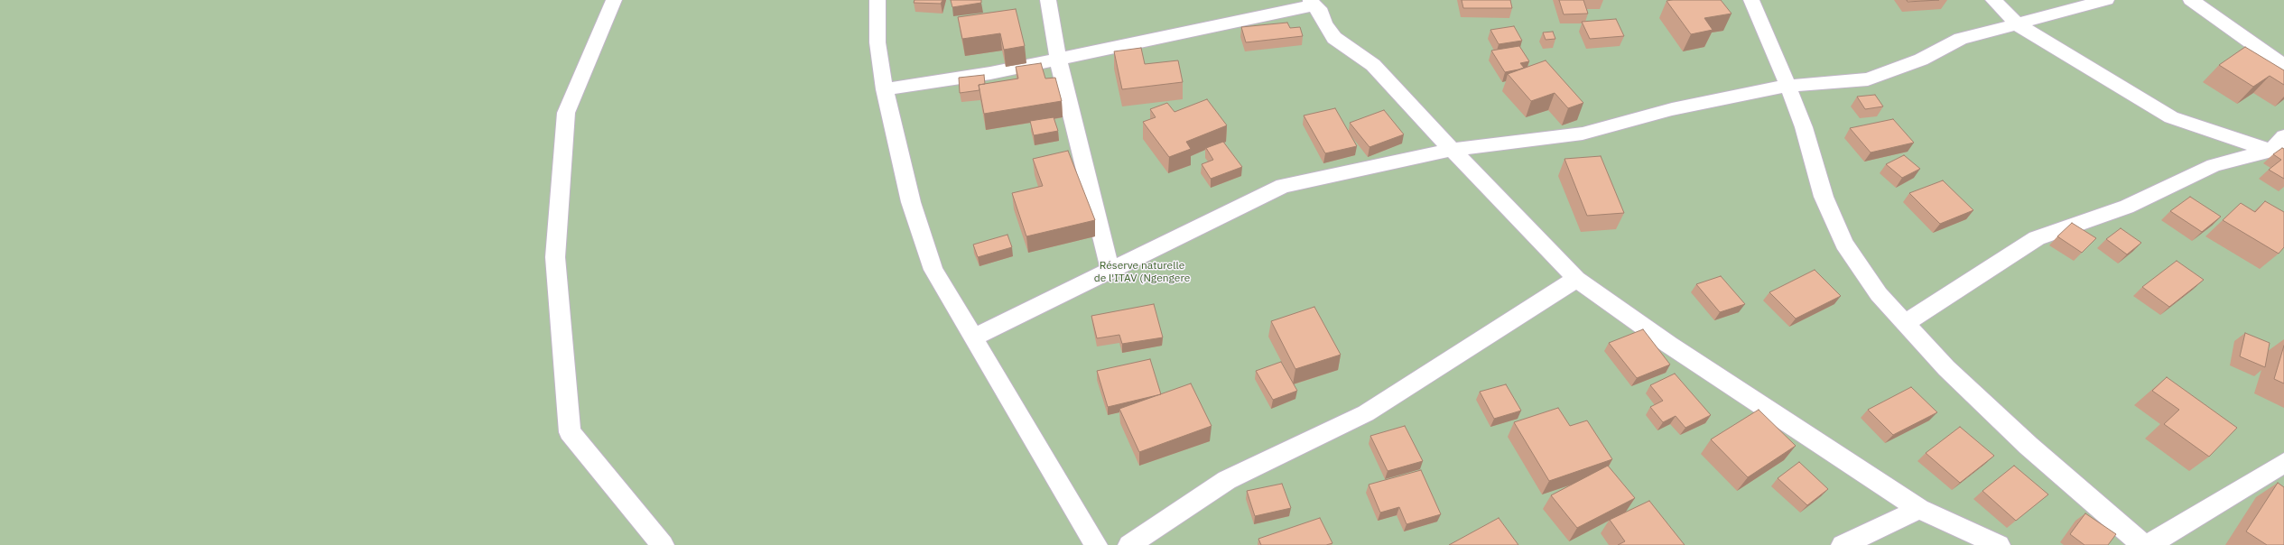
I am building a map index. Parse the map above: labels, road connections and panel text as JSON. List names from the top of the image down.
{
  "parks": ["Réserve naturelle de l'ITAV (Ngengere"]
}
